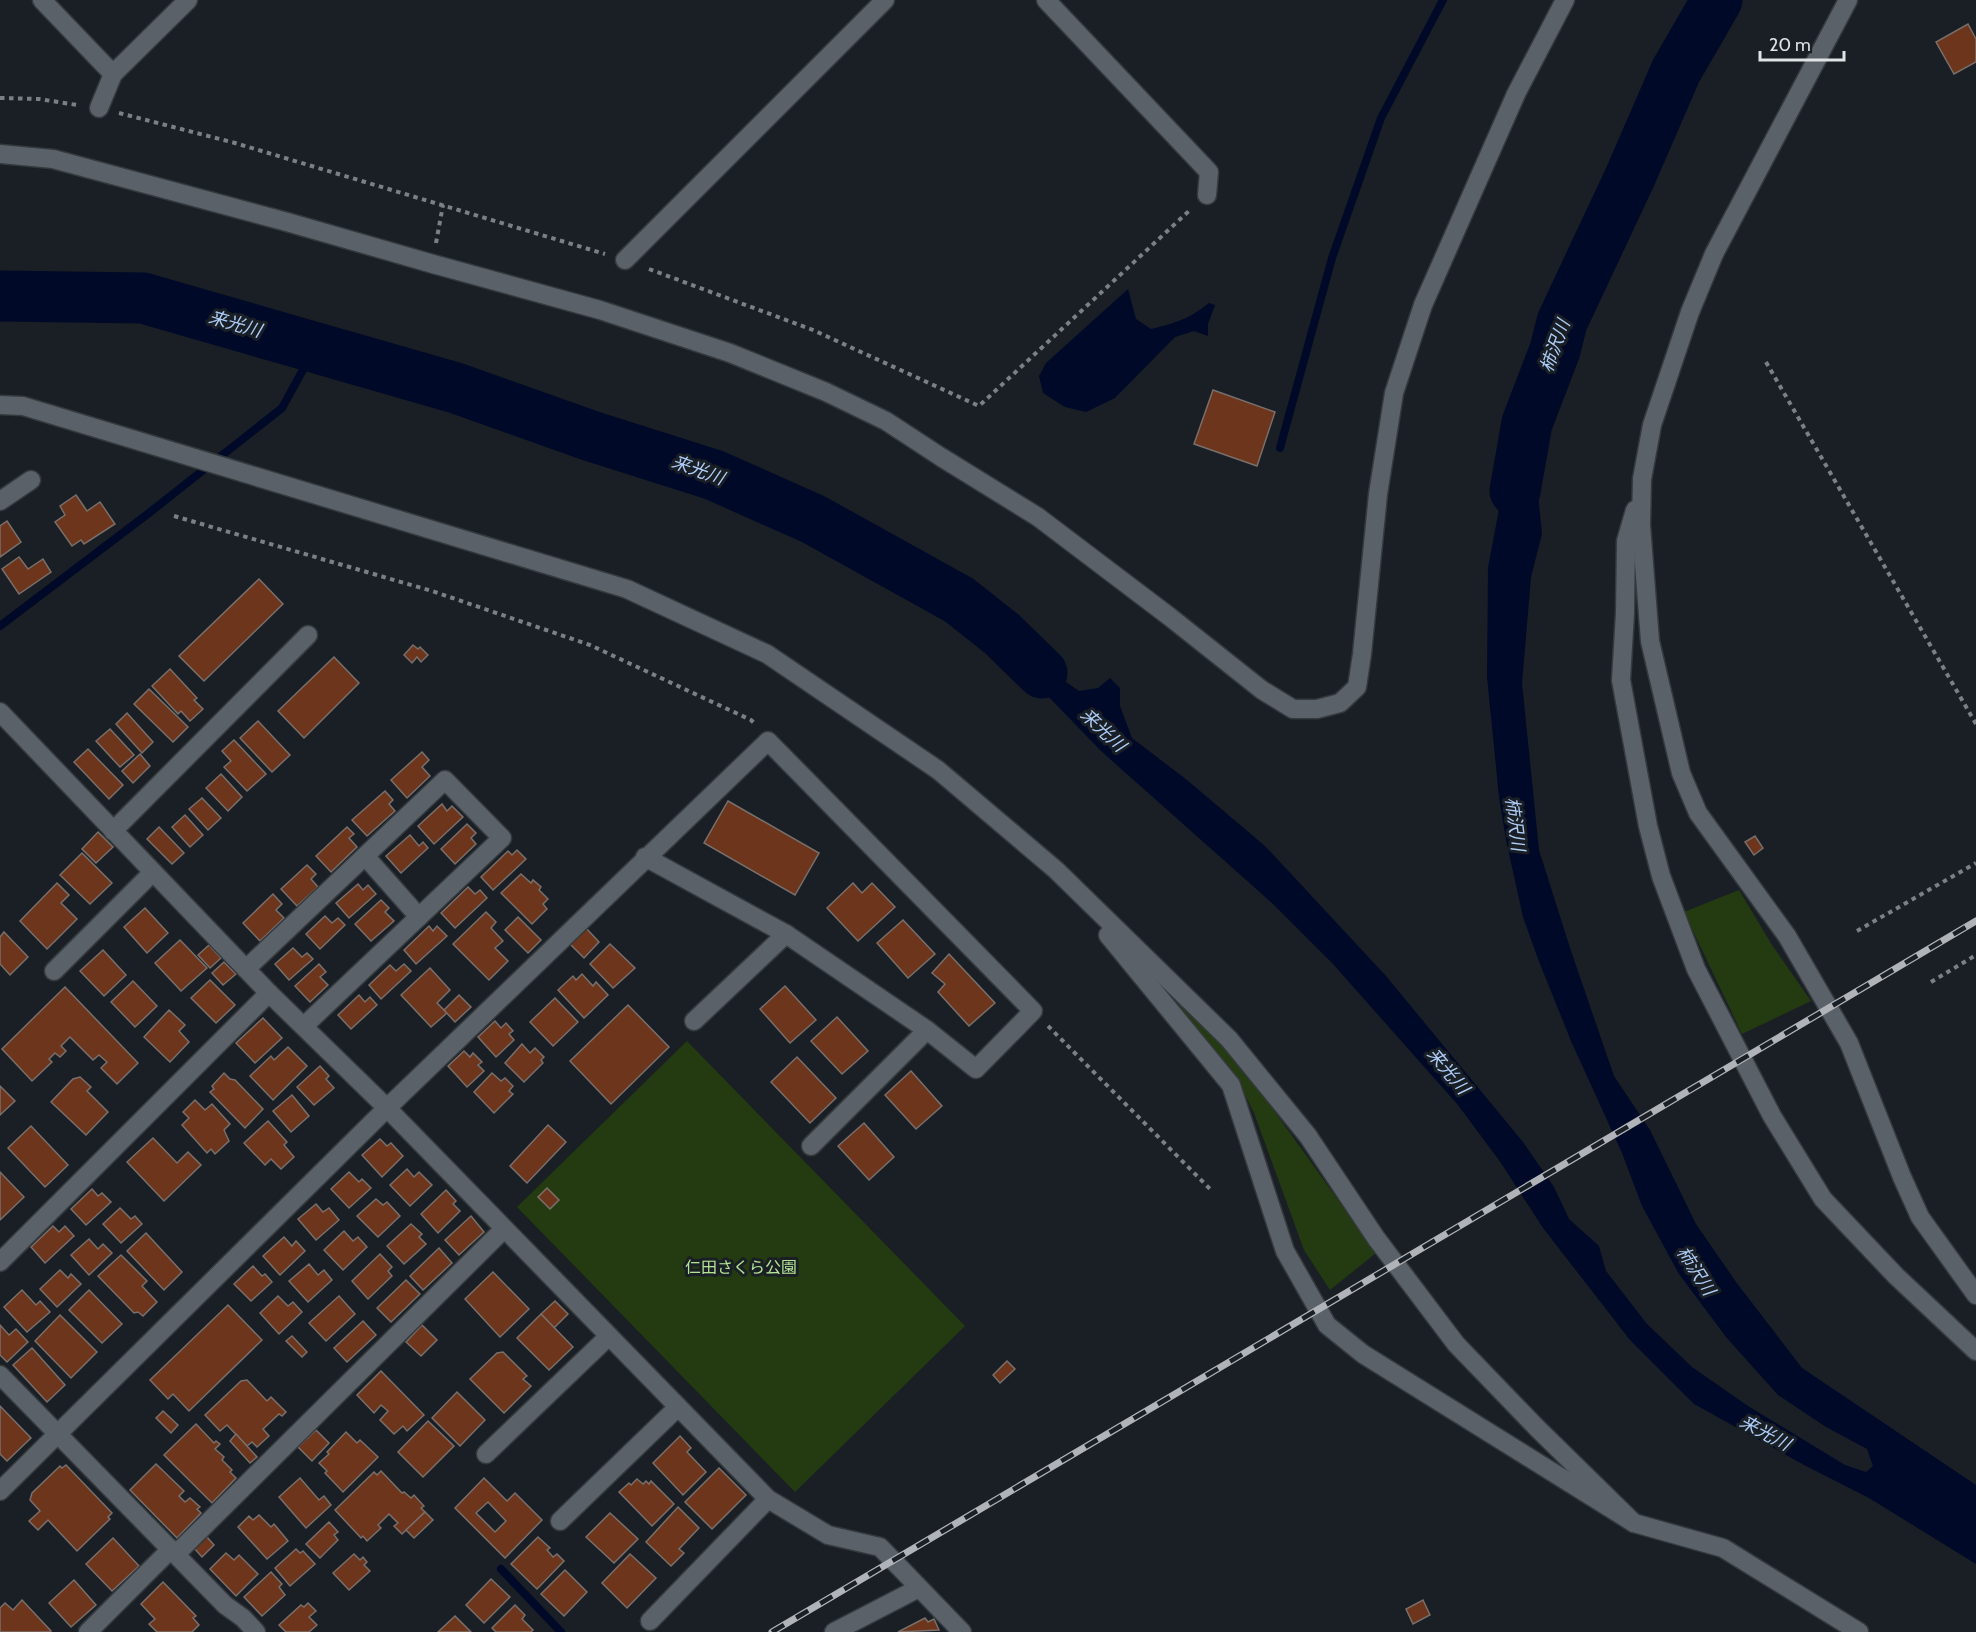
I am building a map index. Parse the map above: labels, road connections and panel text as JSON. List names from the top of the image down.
{
  "water": ["来光川", "柿沢川"],
  "parks": ["仁田さくら公園"],
  "scale_bar": "20 m"
}
